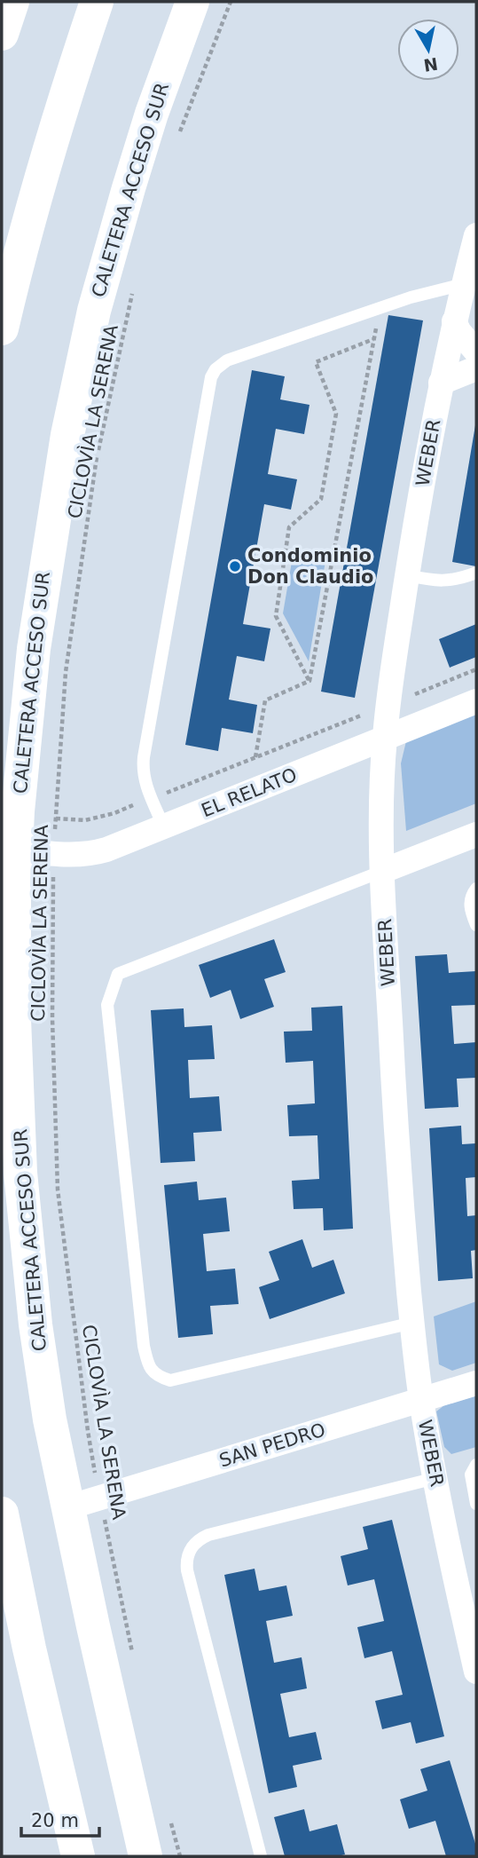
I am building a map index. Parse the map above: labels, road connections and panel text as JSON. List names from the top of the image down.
{
  "streets": {
    "main road": ["CALETERA ACCESO SUR"],
    "street": ["WEBER", "EL RELATO", "SAN PEDRO"],
    "path": ["CICLOVÌA LA SERENA"]
  },
  "crossings": [
    ["CALETERA ACCESO SUR", "CICLOVÌA LA SERENA"],
    ["CALETERA ACCESO SUR", "EL RELATO"],
    ["CALETERA ACCESO SUR", "SAN PEDRO"],
    ["CICLOVÌA LA SERENA", "EL RELATO"],
    ["CICLOVÌA LA SERENA", "SAN PEDRO"],
    ["WEBER", "EL RELATO"],
    ["WEBER", "SAN PEDRO"]
  ],
  "places": ["Condominio Don Claudio"],
  "scale_bar": "20 m",
  "north": "bottom"
}
